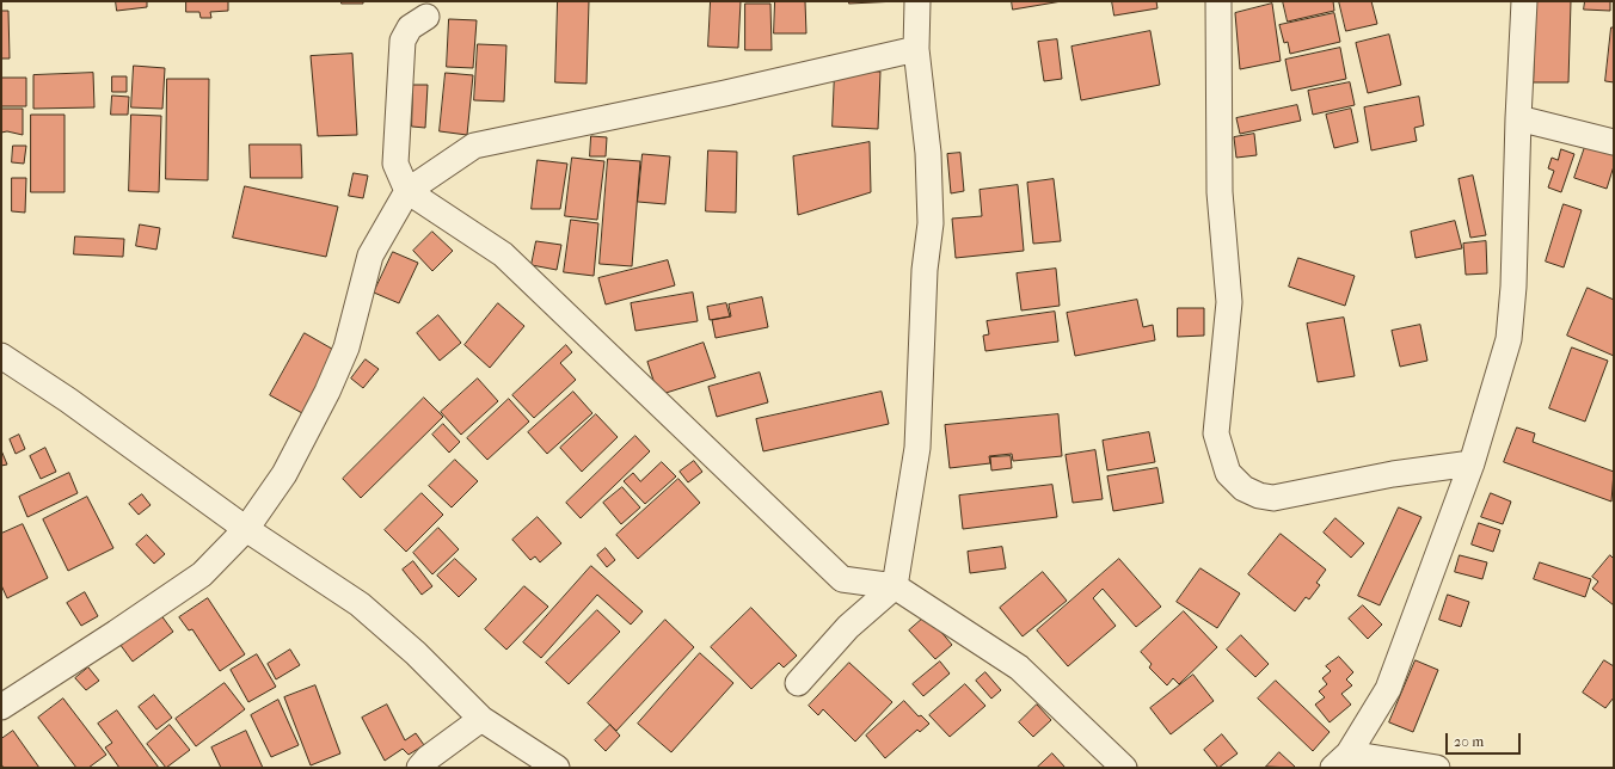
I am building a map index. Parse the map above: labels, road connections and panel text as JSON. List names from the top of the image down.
{
  "scale_bar": "20 m"
}
